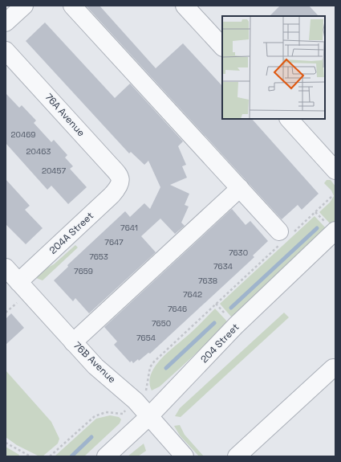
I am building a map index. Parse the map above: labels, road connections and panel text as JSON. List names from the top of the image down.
{
  "streets": {
    "street": [
      "76A Avenue",
      "204A Street",
      "204 Street",
      "76B Avenue"
    ]
  },
  "crossings": [
    ["76A Avenue", "204A Street"],
    ["204A Street", "76B Avenue"],
    ["204 Street", "76B Avenue"]
  ],
  "house_numbers": [
    "20469",
    "20463",
    "20457",
    "7641",
    "7647",
    "7630",
    "7653",
    "7634",
    "7659",
    "7638",
    "7642",
    "7646",
    "7650",
    "7654"
  ]
}
